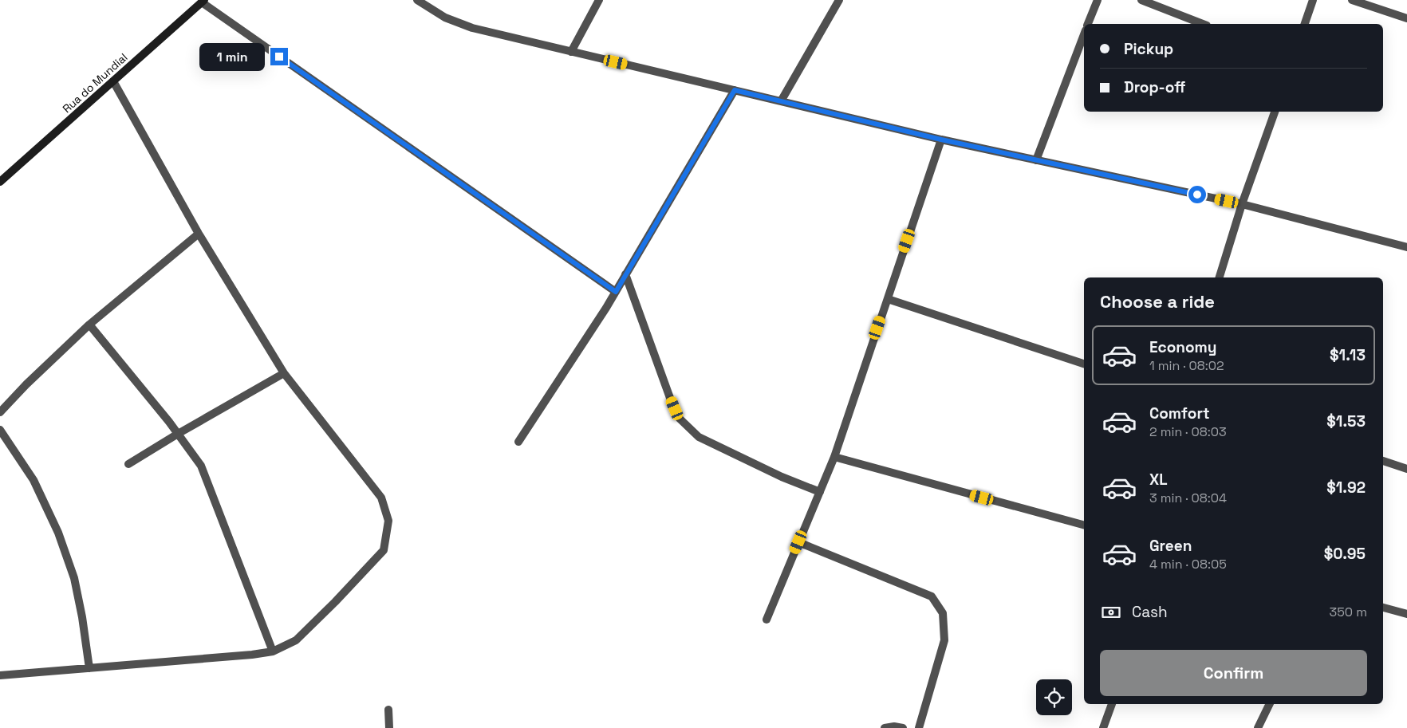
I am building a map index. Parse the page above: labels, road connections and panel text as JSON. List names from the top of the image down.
{
  "streets": {
    "street": ["Rua do Mundial"]
  },
  "page": {
    "banner": ["Pickup", "Drop-off"],
    "bubble": "1 min",
    "heading": "Choose a ride",
    "list": [
      {
        "name": "Economy",
        "note": "1 min · 08:02",
        "value": "$1.13"
      },
      {
        "name": "Comfort",
        "note": "2 min · 08:03",
        "value": "$1.53"
      },
      {
        "name": "XL",
        "note": "3 min · 08:04",
        "value": "$1.92"
      },
      {
        "name": "Green",
        "note": "4 min · 08:05",
        "value": "$0.95"
      }
    ],
    "pay": ["Cash", "350 m"],
    "buttons": "Confirm"
  }
}
